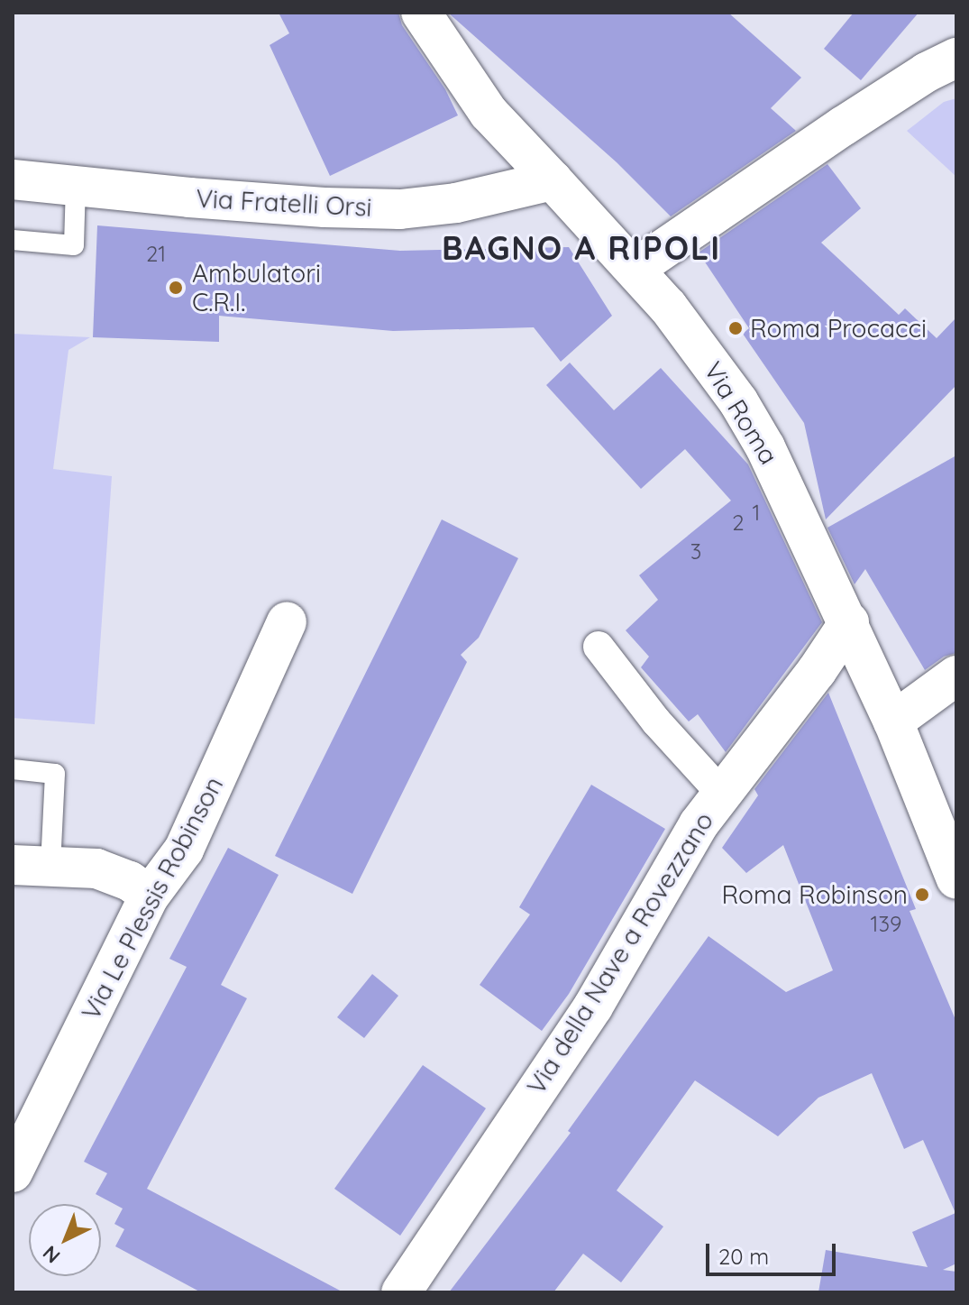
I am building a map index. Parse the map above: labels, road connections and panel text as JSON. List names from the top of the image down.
{
  "streets": {
    "street": [
      "Via Fratelli Orsi",
      "Via Roma",
      "Via Le Plessis Robinson",
      "Via della Nave a Rovezzano"
    ]
  },
  "crossings": [
    ["Via Fratelli Orsi", "Via Roma"],
    ["Via Roma", "Via della Nave a Rovezzano"]
  ],
  "districts": ["BAGNO A RIPOLI"],
  "places": ["Ambulatori C.R.I.", "Roma Procacci", "Roma Robinson"],
  "house_numbers": [
    "21",
    "1",
    "2",
    "3",
    "139"
  ],
  "scale_bar": "20 m",
  "north": "bottom left"
}
